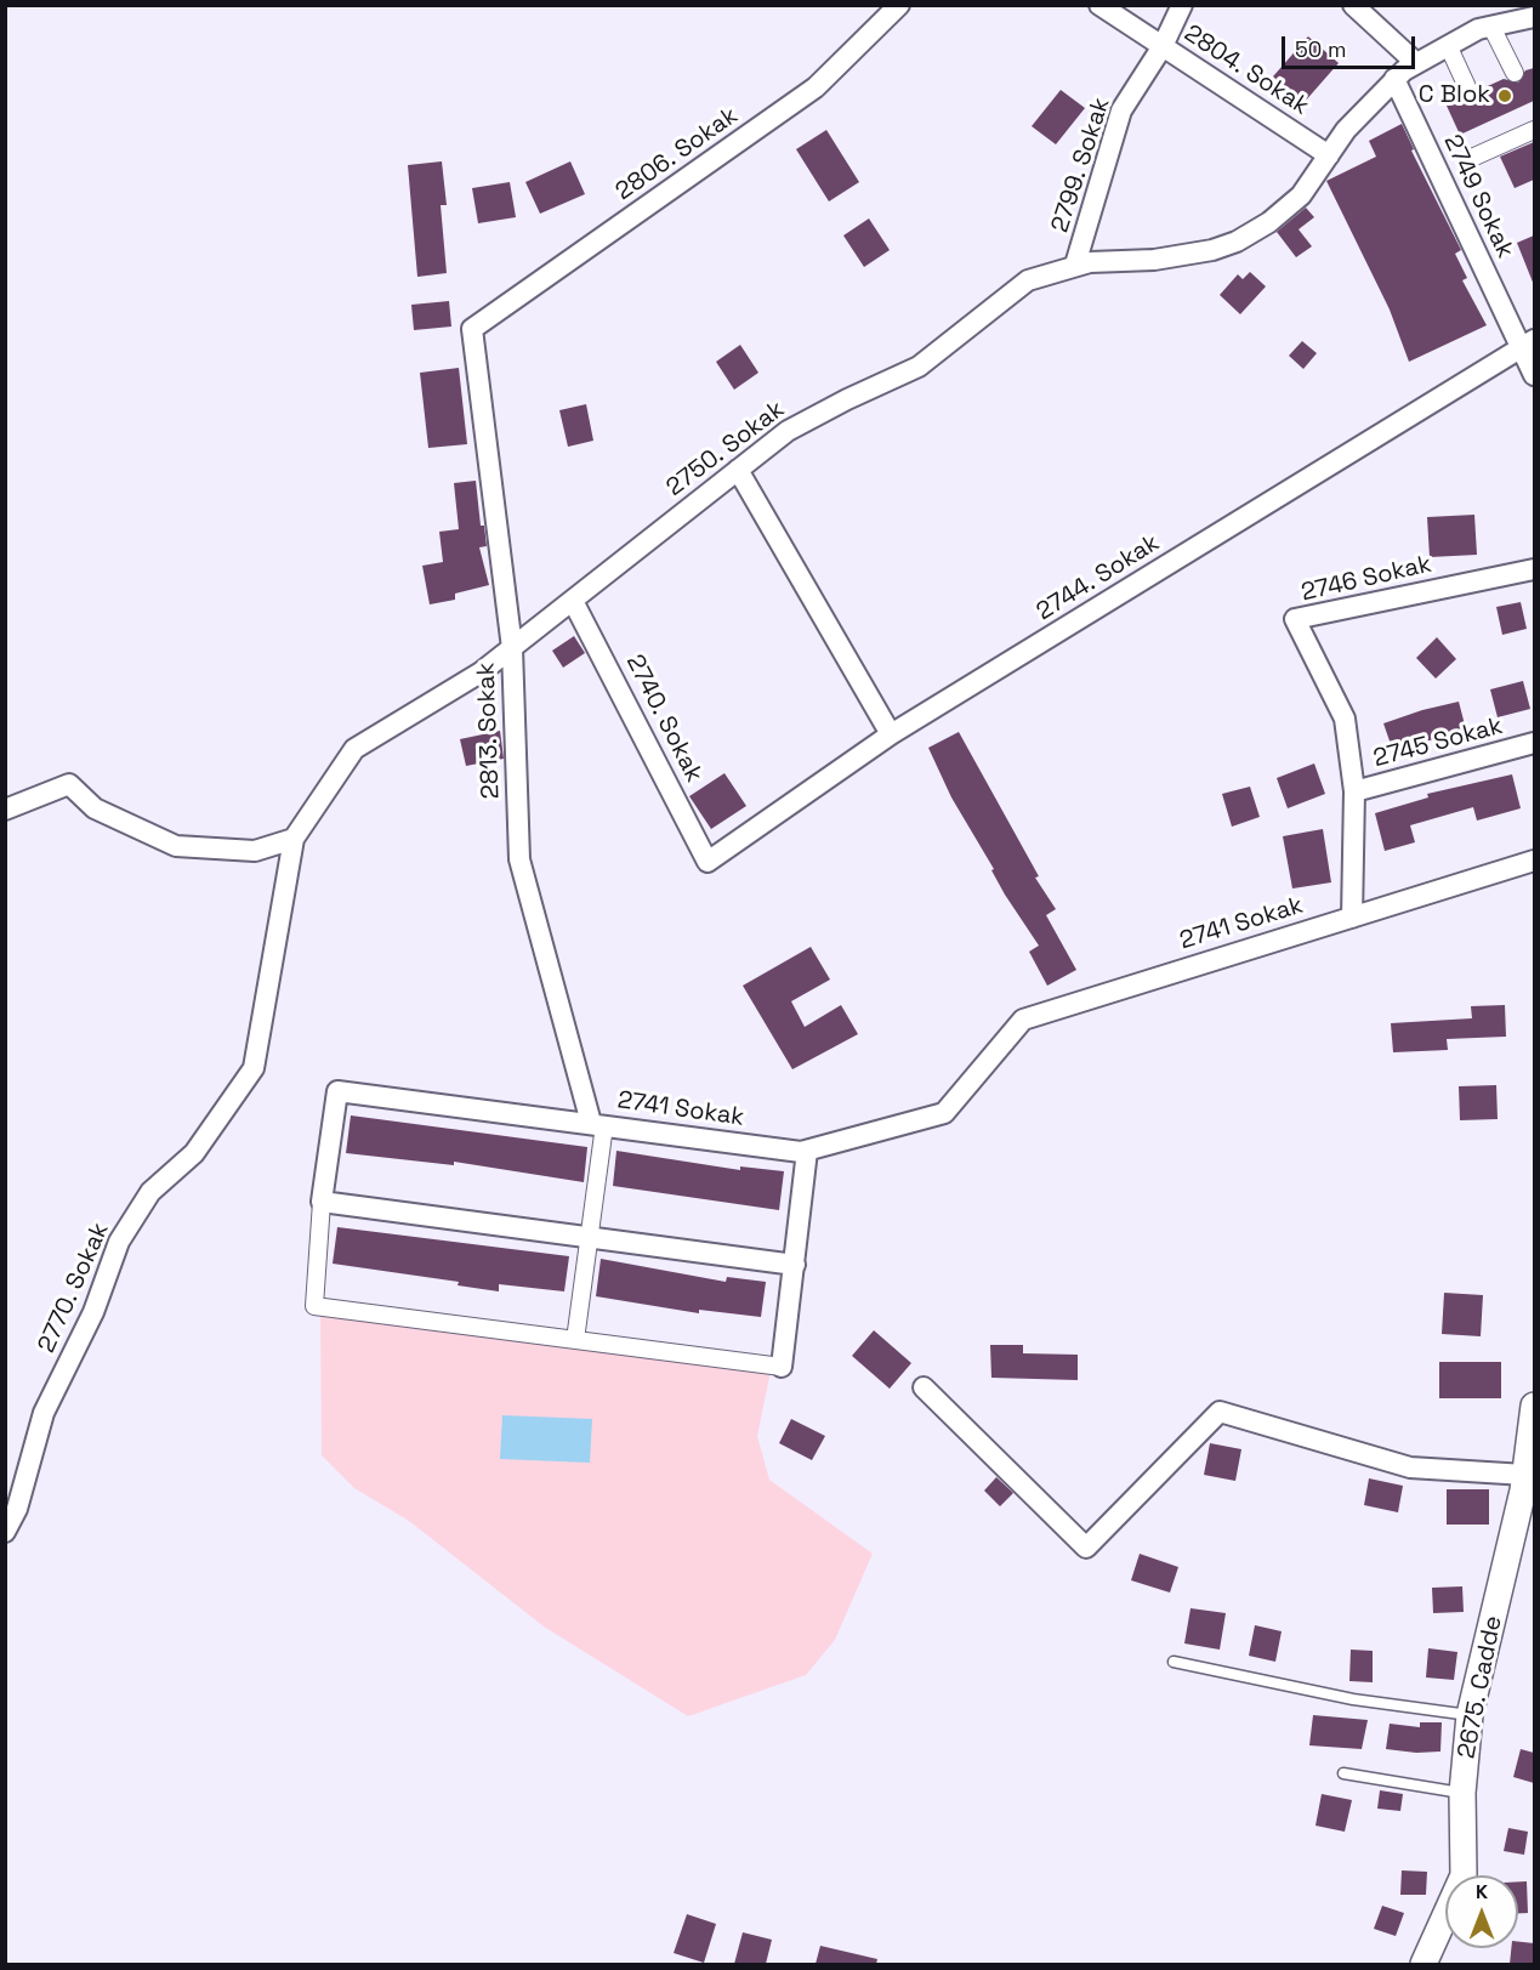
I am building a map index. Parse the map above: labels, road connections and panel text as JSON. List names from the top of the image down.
{
  "streets": {
    "street": [
      "2804. Sokak",
      "2806. Sokak",
      "2799. Sokak",
      "2749 Sokak",
      "2750. Sokak",
      "2744. Sokak",
      "2746 Sokak",
      "2740. Sokak",
      "2813. Sokak",
      "2745 Sokak",
      "2741 Sokak",
      "2770. Sokak",
      "2675. Cadde"
    ]
  },
  "crossings": [
    ["2804. Sokak", "2799. Sokak"],
    ["2804. Sokak", "2750. Sokak"],
    ["2806. Sokak", "2813. Sokak"],
    ["2799. Sokak", "2750. Sokak"],
    ["2749 Sokak", "2750. Sokak"],
    ["2749 Sokak", "2744. Sokak"],
    ["2750. Sokak", "2740. Sokak"],
    ["2750. Sokak", "2813. Sokak"],
    ["2750. Sokak", "2770. Sokak"],
    ["2744. Sokak", "2740. Sokak"],
    ["2746 Sokak", "2745 Sokak"],
    ["2746 Sokak", "2741 Sokak"],
    ["2813. Sokak", "2741 Sokak"]
  ],
  "places": ["C Blok"],
  "scale_bar": "50 m",
  "north": "top"
}
